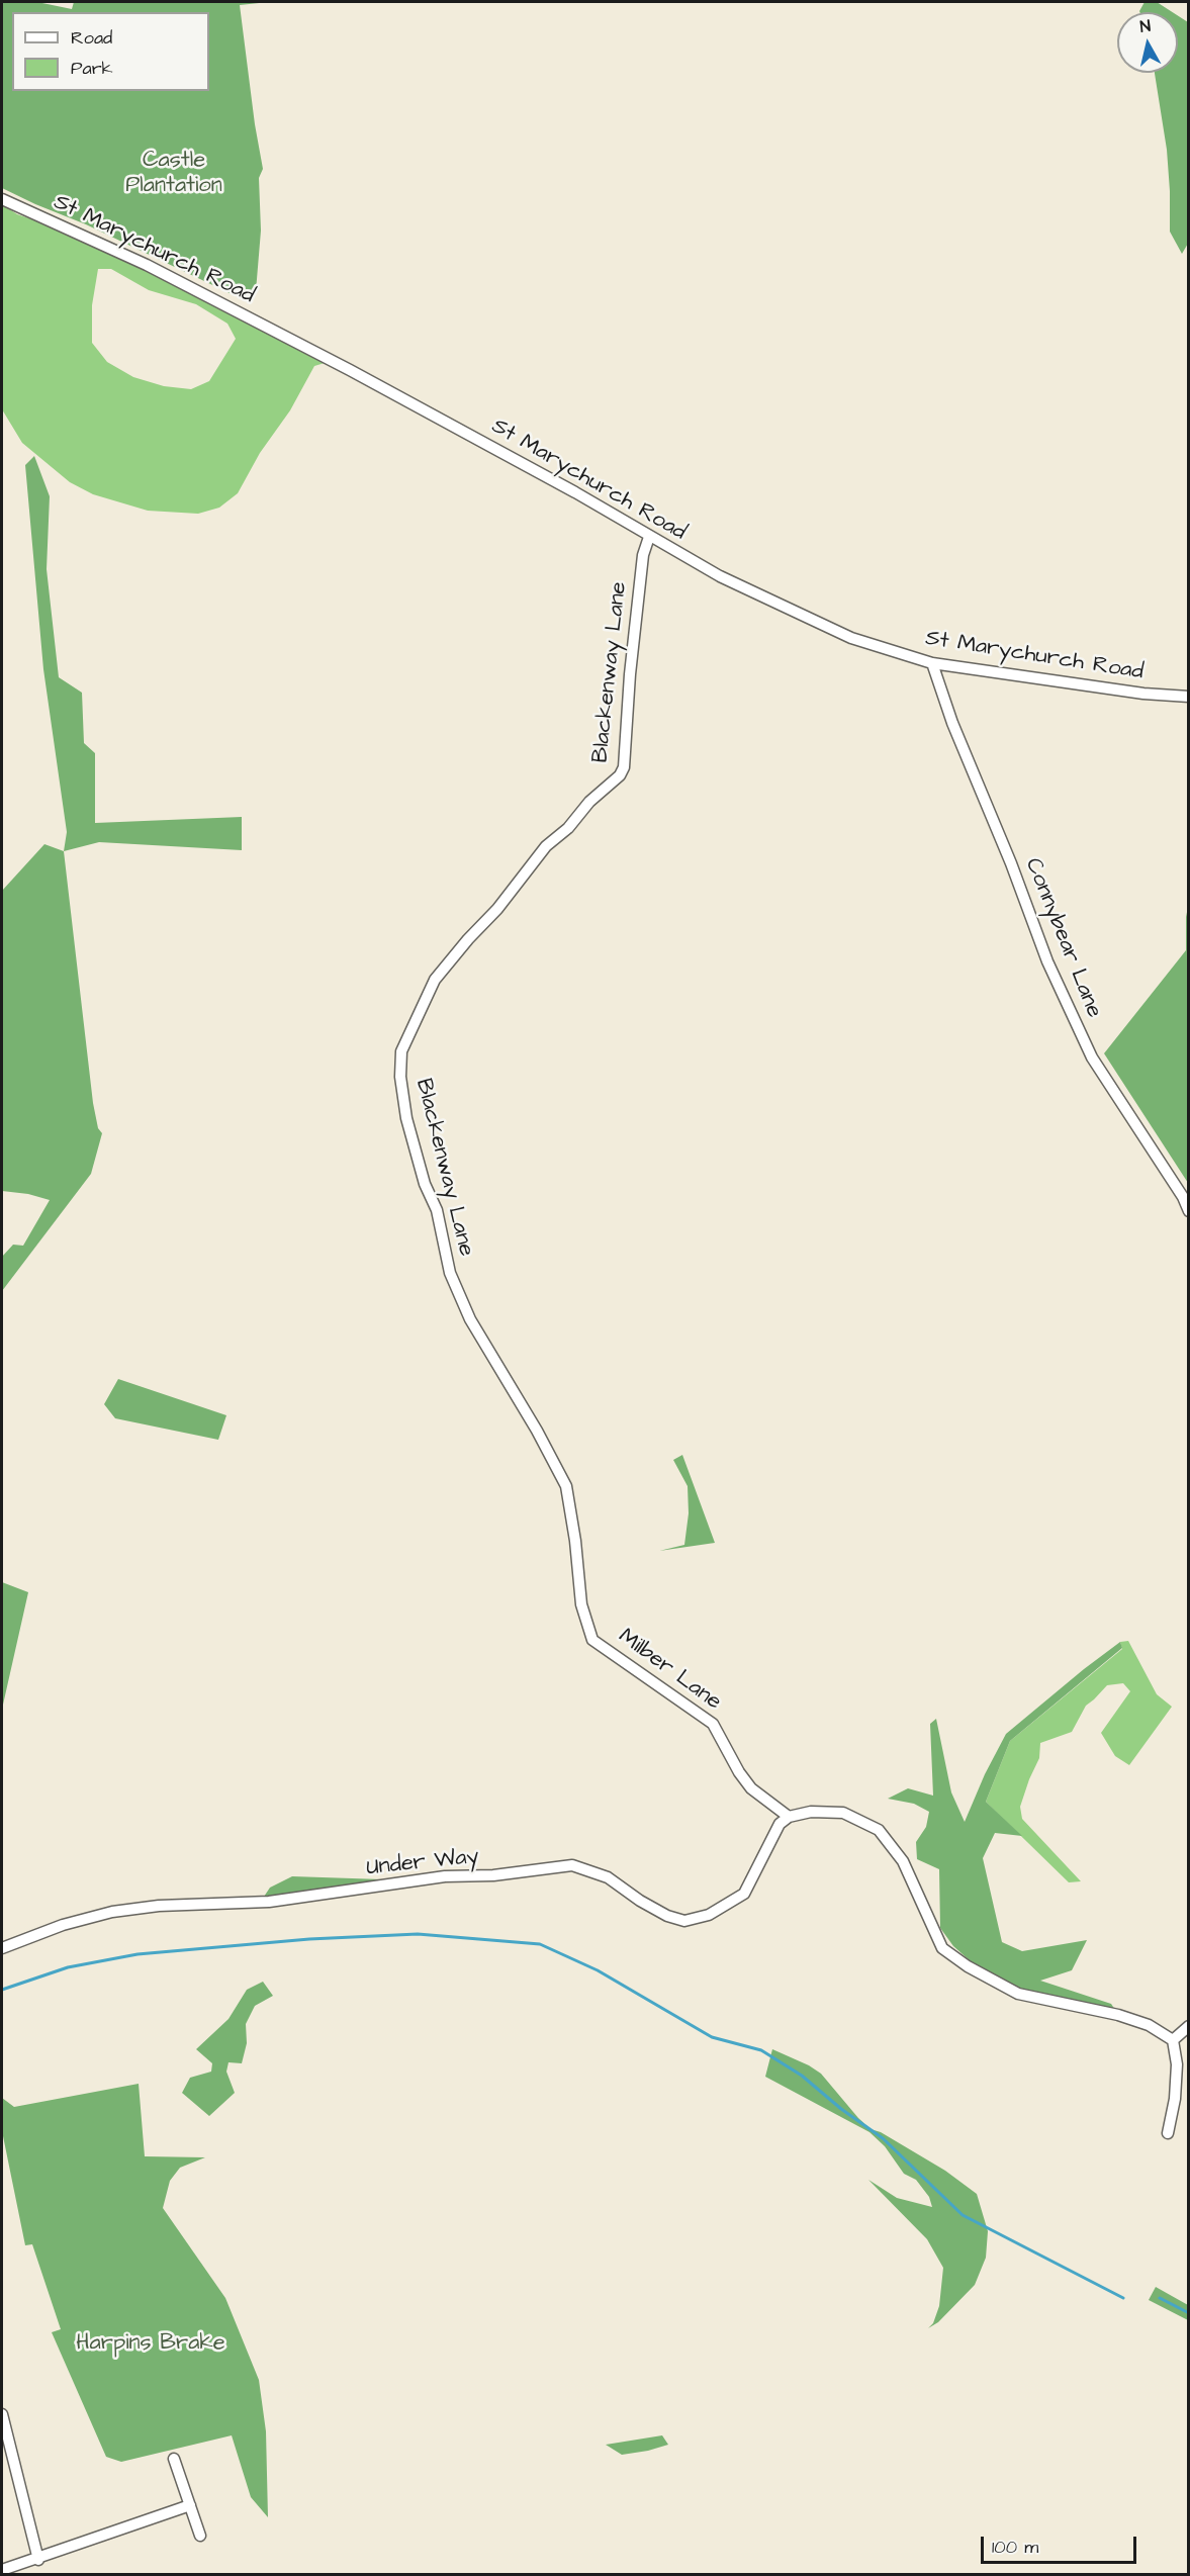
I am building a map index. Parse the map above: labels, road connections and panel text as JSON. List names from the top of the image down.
{
  "streets": {
    "street": [
      "St Marychurch Road",
      "Blackenway Lane",
      "Connybear Lane",
      "Milber Lane",
      "Under Way"
    ]
  },
  "crossings": [
    ["St Marychurch Road", "Blackenway Lane"],
    ["St Marychurch Road", "Connybear Lane"],
    ["Blackenway Lane", "Milber Lane"],
    ["Milber Lane", "Under Way"]
  ],
  "parks": ["Castle Plantation", "Harpins Brake"],
  "legend": ["Road", "Park"],
  "scale_bar": "100 m",
  "north": "top"
}
